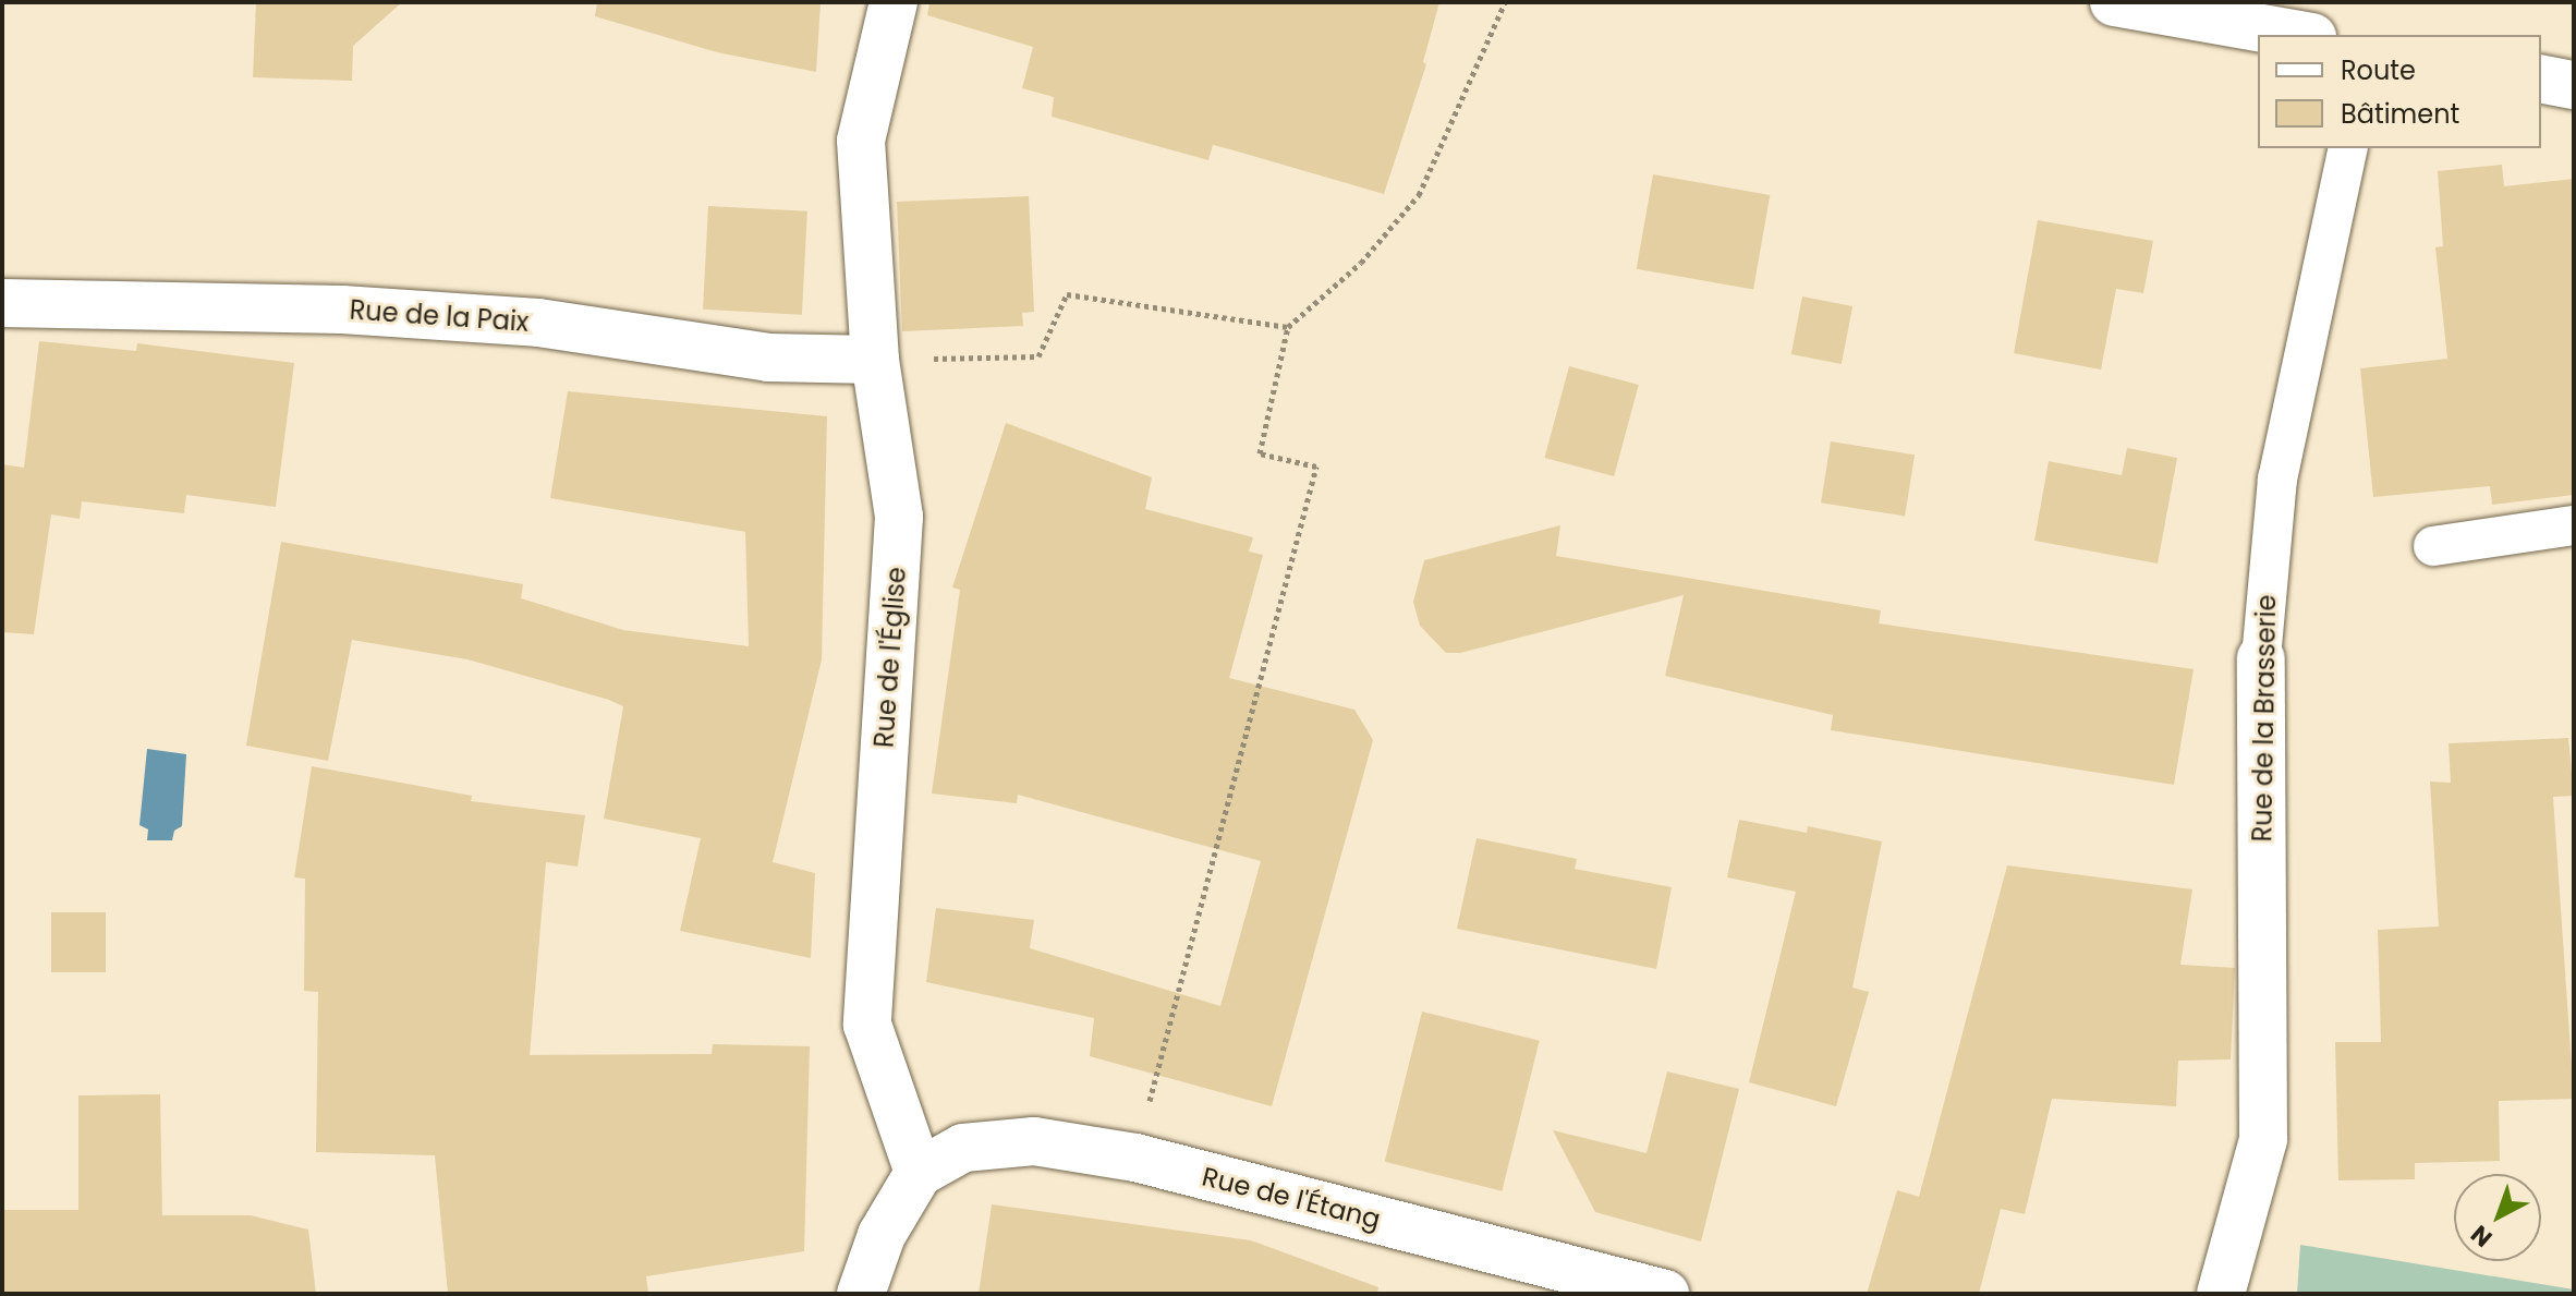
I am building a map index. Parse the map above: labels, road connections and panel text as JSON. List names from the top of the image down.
{
  "streets": {
    "street": [
      "Rue de la Paix",
      "Rue de l'Église",
      "Rue de la Brasserie",
      "Rue de l'Étang"
    ]
  },
  "crossings": [
    ["Rue de la Paix", "Rue de l'Église"],
    ["Rue de l'Église", "Rue de l'Étang"]
  ],
  "legend": ["Route", "Bâtiment"],
  "north": "bottom left"
}
